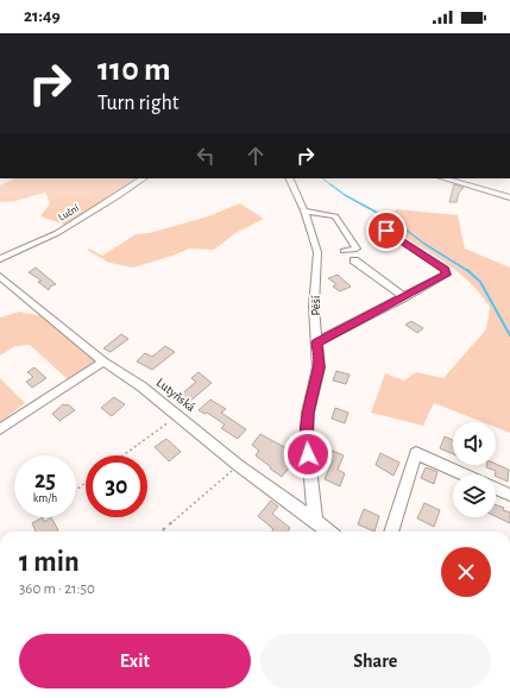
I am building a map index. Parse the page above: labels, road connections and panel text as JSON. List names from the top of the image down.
{
  "streets": {
    "street": ["Luční", "Pěší", "Lutyňská"]
  },
  "crossings": [
    ["Pěší", "Lutyňská"]
  ],
  "page": {
    "status": "21:49",
    "turn": ["110 m", "Turn right"],
    "speed": "25 km/h",
    "limit": "30",
    "heading": ["1 min", "360 m · 21:50"],
    "buttons": ["Exit", "Share"]
  }
}
